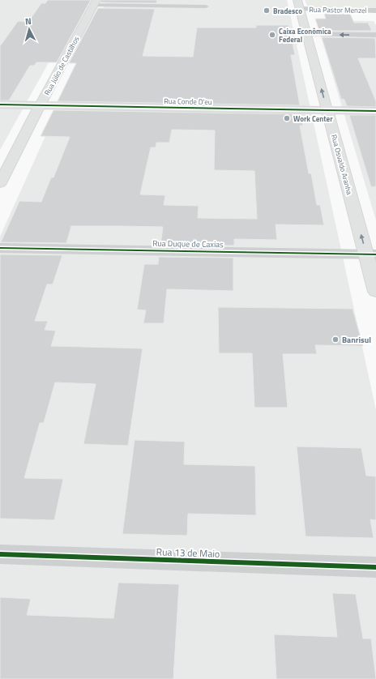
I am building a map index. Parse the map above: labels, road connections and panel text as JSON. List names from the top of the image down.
{
  "streets": {
    "street": [
      "Rua Pastor Menzel",
      "Rua Júlio de Castilhos",
      "Rua Conde D'eu",
      "Rua Osvaldo Aranha",
      "Rua Duque de Caxias",
      "Rua 13 de Maio"
    ]
  },
  "crossings": [
    ["Rua Pastor Menzel", "Rua Osvaldo Aranha"],
    ["Rua Júlio de Castilhos", "Rua Conde D'eu"],
    ["Rua Conde D'eu", "Rua Osvaldo Aranha"],
    ["Rua Osvaldo Aranha", "Rua Duque de Caxias"]
  ],
  "one_way": ["Rua Osvaldo Aranha"],
  "places": [
    "Bradesco",
    "Caixa Econômica Federal",
    "Work Center",
    "Banrisul"
  ],
  "north": "top"
}
